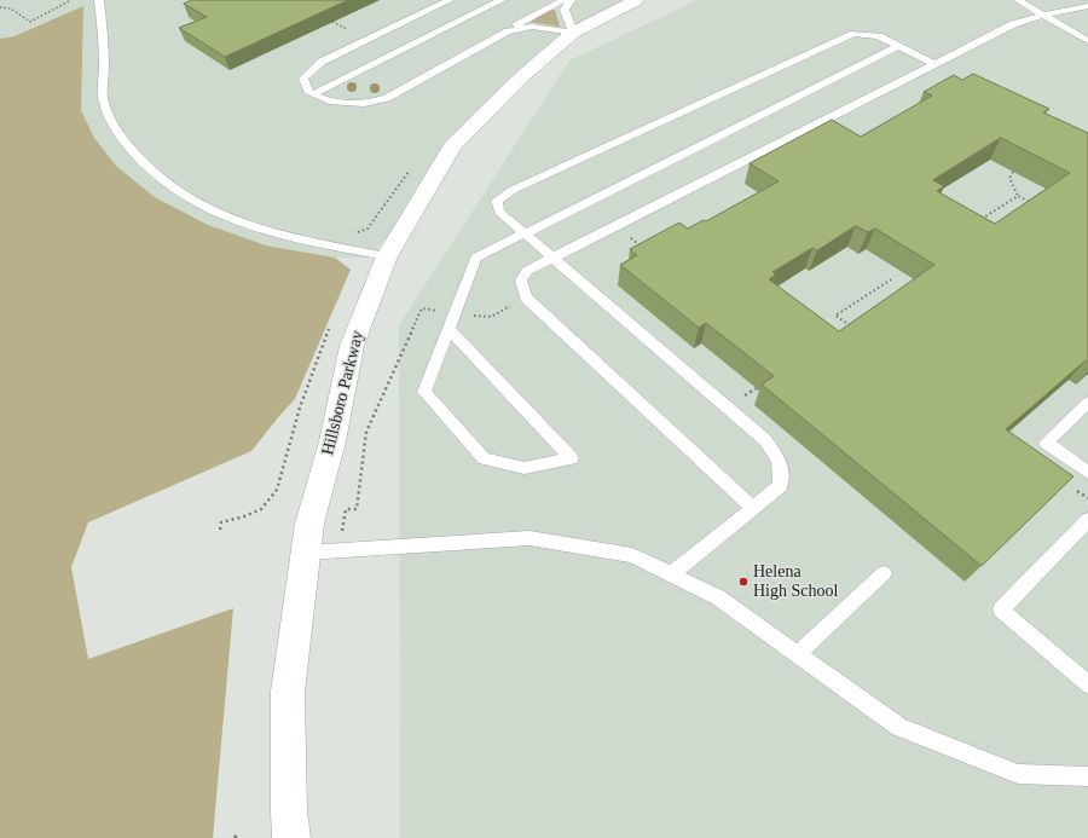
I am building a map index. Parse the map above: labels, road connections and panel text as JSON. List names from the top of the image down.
{
  "streets": {
    "street": ["Hillsboro Parkway"]
  },
  "places": ["Helena High School"]
}
